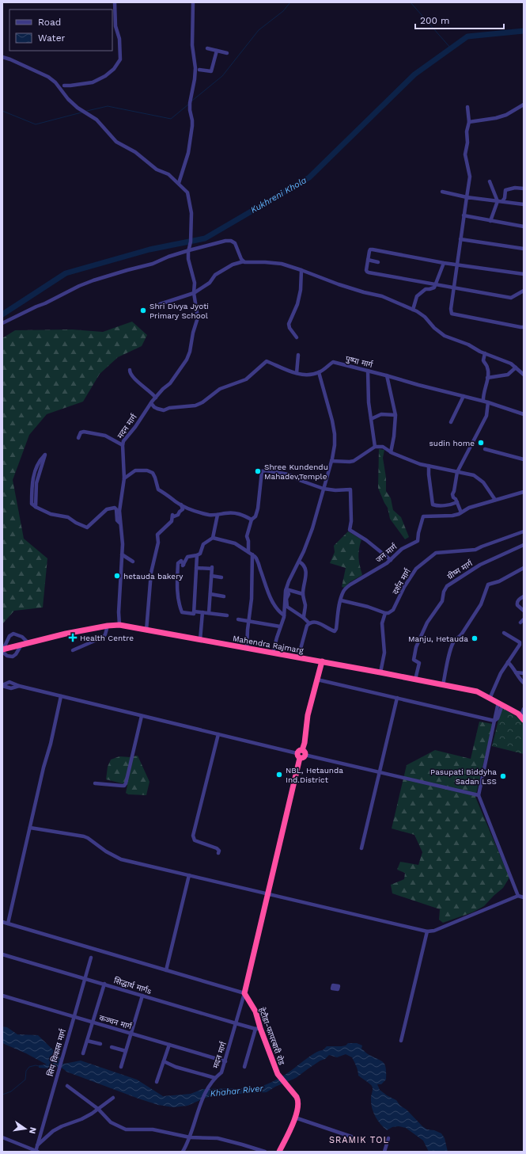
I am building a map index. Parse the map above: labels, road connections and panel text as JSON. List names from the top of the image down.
{
  "streets": {
    "highway": ["Mahendra Rajmarg", "हेटौडा-फापरबारी रोड"],
    "street": [
      "पुष्पा मार्ग",
      "मदन मार्ग",
      "जन मार्ग",
      "ग्रीष्म मार्ग",
      "दर्शन मार्ग",
      "सिद्धार्थ मार्गs",
      "कञ्चन मार्ग",
      "सिप विकास मार्ग"
    ]
  },
  "crossings": [
    ["पुष्पा मार्ग", "मदन मार्ग"],
    ["मदन मार्ग", "Mahendra Rajmarg"],
    ["मदन मार्ग", "सिद्धार्थ मार्गs"],
    ["मदन मार्ग", "कञ्चन मार्ग"],
    ["मदन मार्ग", "हेटौडा-फापरबारी रोड"],
    ["ग्रीष्म मार्ग", "Mahendra Rajmarg"],
    ["सिद्धार्थ मार्गs", "हेटौडा-फापरबारी रोड"],
    ["सिद्धार्थ मार्गs", "सिप विकास मार्ग"],
    ["कञ्चन मार्ग", "सिप विकास मार्ग"]
  ],
  "districts": ["SRAMIK TOL"],
  "water": ["Kukhreni Khola", "Khahar River"],
  "places": {
    "other": [
      "Shri Divya Jyoti Primary School",
      "sudin home",
      "Shree Kundendu Mahadev,Temple",
      "hetauda bakery",
      "Manju, Hetauda",
      "NBL, Hetaunda Ind.District",
      "Pasupati Biddyha Sadan LSS"
    ],
    "health": ["Health Centre"]
  },
  "legend": ["Road", "Water"],
  "scale_bar": "200 m",
  "north": "right"
}
